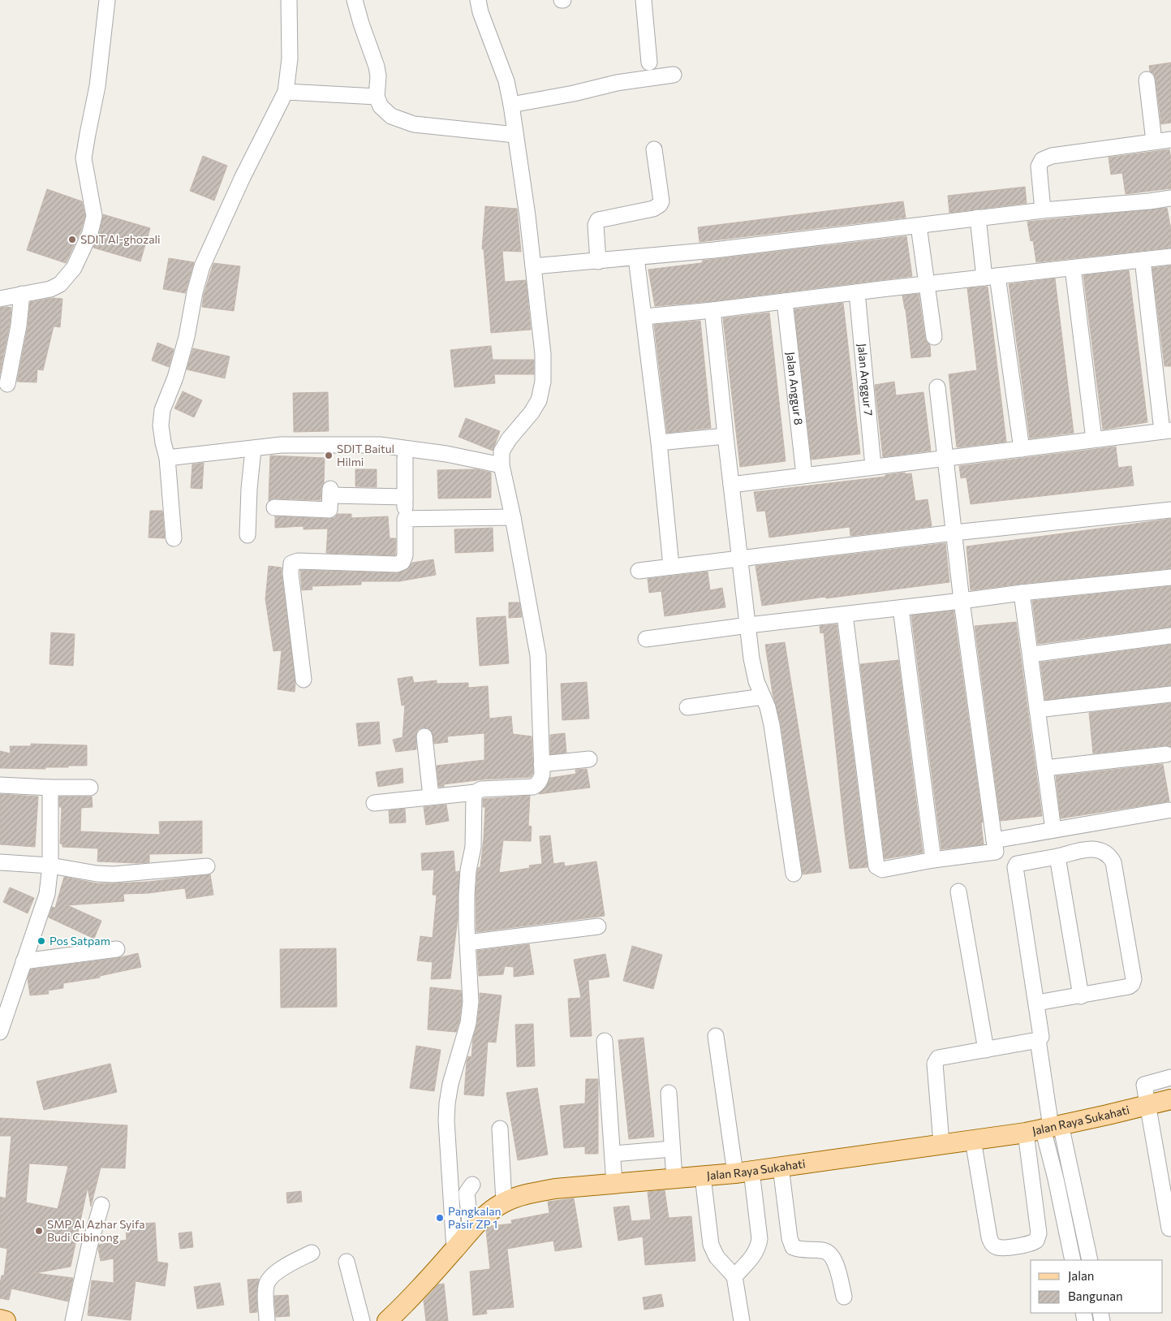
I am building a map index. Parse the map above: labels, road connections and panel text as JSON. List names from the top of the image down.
{
  "streets": {
    "main road": ["Jalan Raya Sukahati"],
    "street": ["Jalan Anggur 7", "Jalan Anggur 8"]
  },
  "places": [
    "SDIT Al-ghozali",
    "SDIT Baitul Hilmi",
    "Pos Satpam",
    "Pangkalan Pasir ZP 1",
    "SMP Al Azhar Syifa Budi Cibinong"
  ],
  "legend": ["Jalan", "Bangunan"]
}
